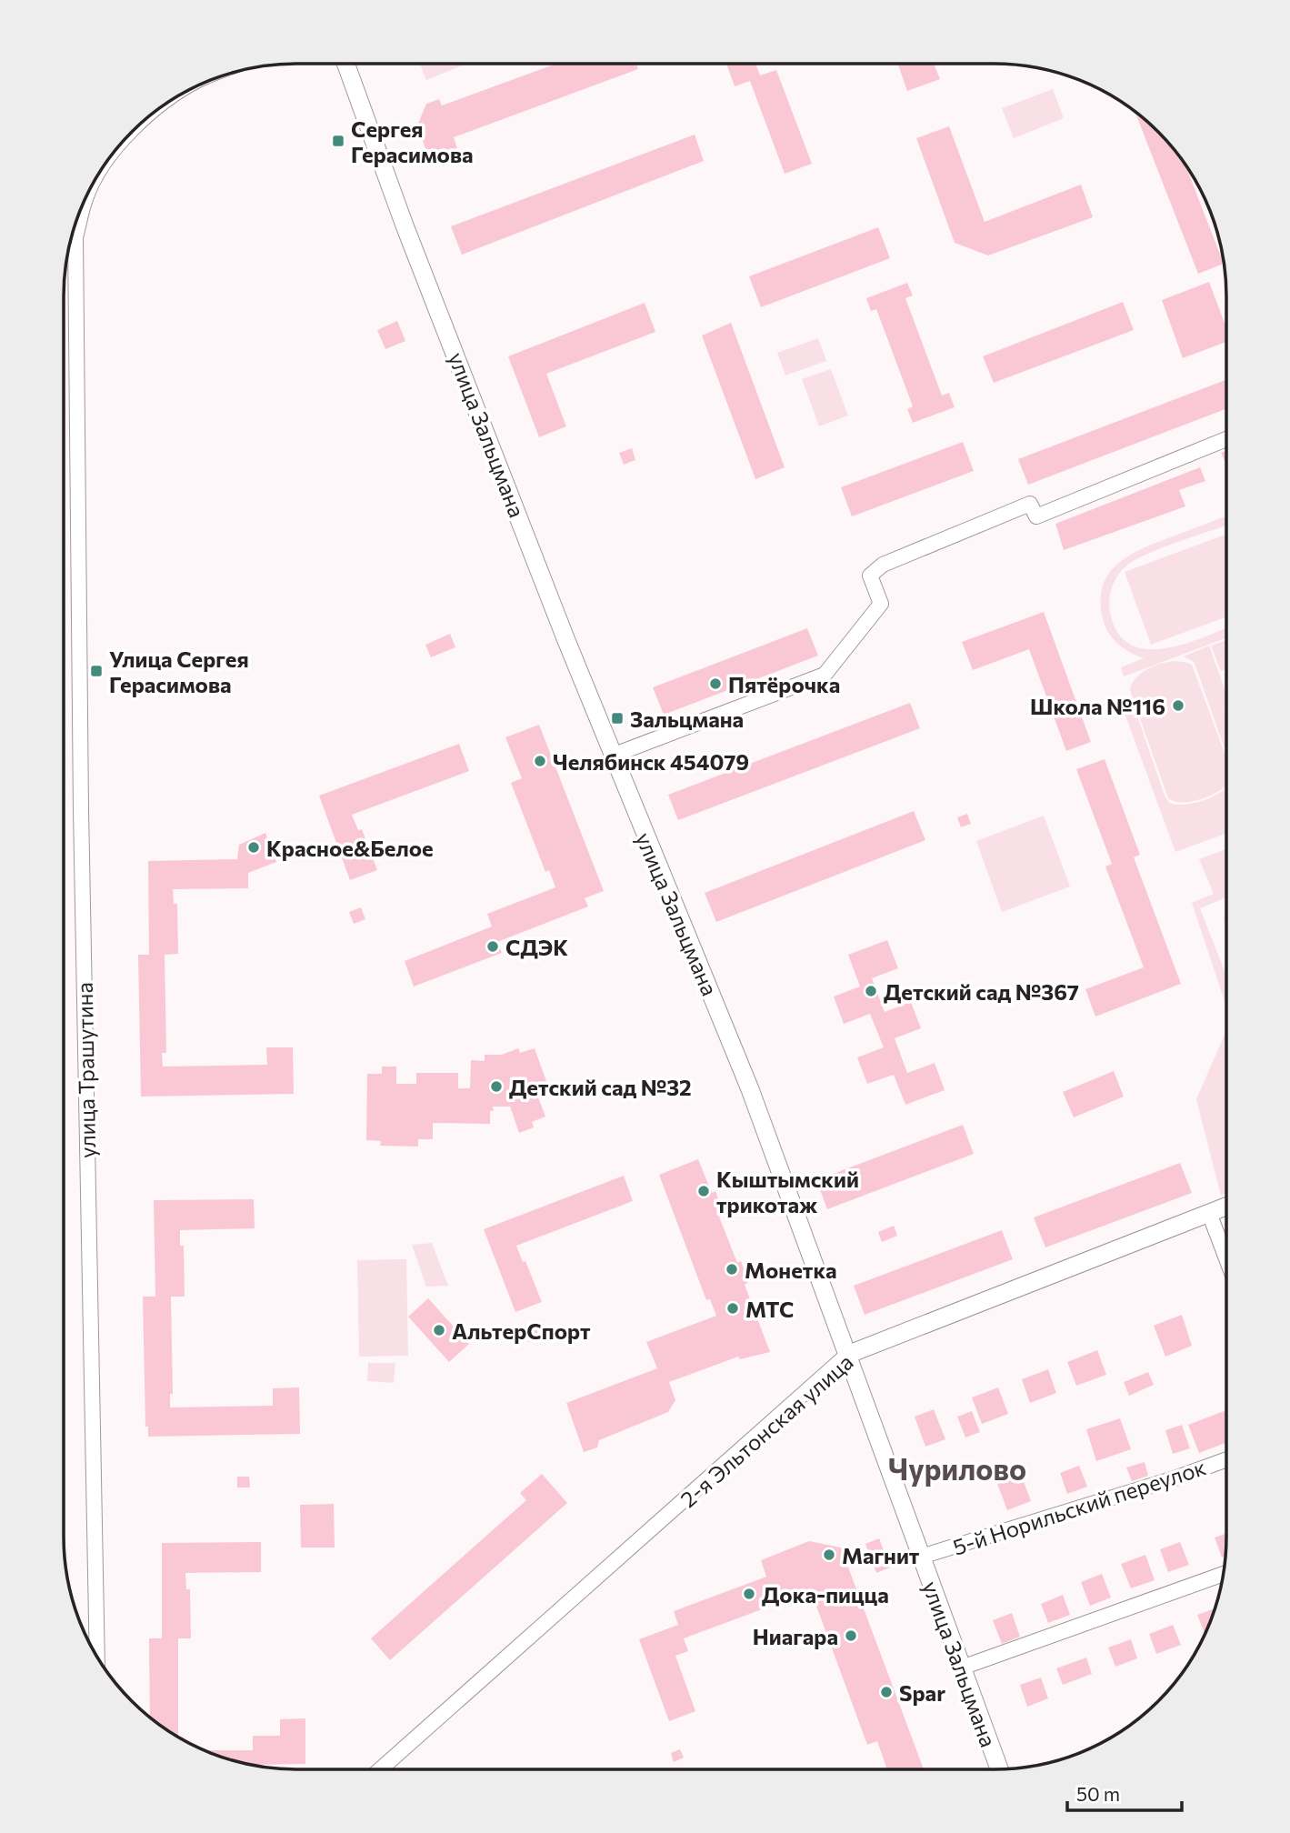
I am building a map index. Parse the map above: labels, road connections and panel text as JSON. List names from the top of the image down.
{
  "streets": {
    "street": [
      "улица Зальцмана",
      "улица Трашутина",
      "2-я Эльтонская улица",
      "5-й Норильский переулок"
    ]
  },
  "crossings": [
    ["улица Зальцмана", "2-я Эльтонская улица"],
    ["улица Зальцмана", "5-й Норильский переулок"]
  ],
  "districts": ["Чурилово"],
  "places": {
    "transit": ["Сергея Герасимова", "Улица Сергея Герасимова", "Зальцмана"],
    "other": [
      "Пятёрочка",
      "Школа №116",
      "Челябинск 454079",
      "Красное&Белое",
      "СДЭК",
      "Детский сад №367",
      "Детский сад №32",
      "Кыштымский трикотаж",
      "Монетка",
      "МТС",
      "АльтерСпорт",
      "Магнит",
      "Дока-пицца",
      "Ниагара",
      "Spar"
    ]
  },
  "scale_bar": "50 m"
}
